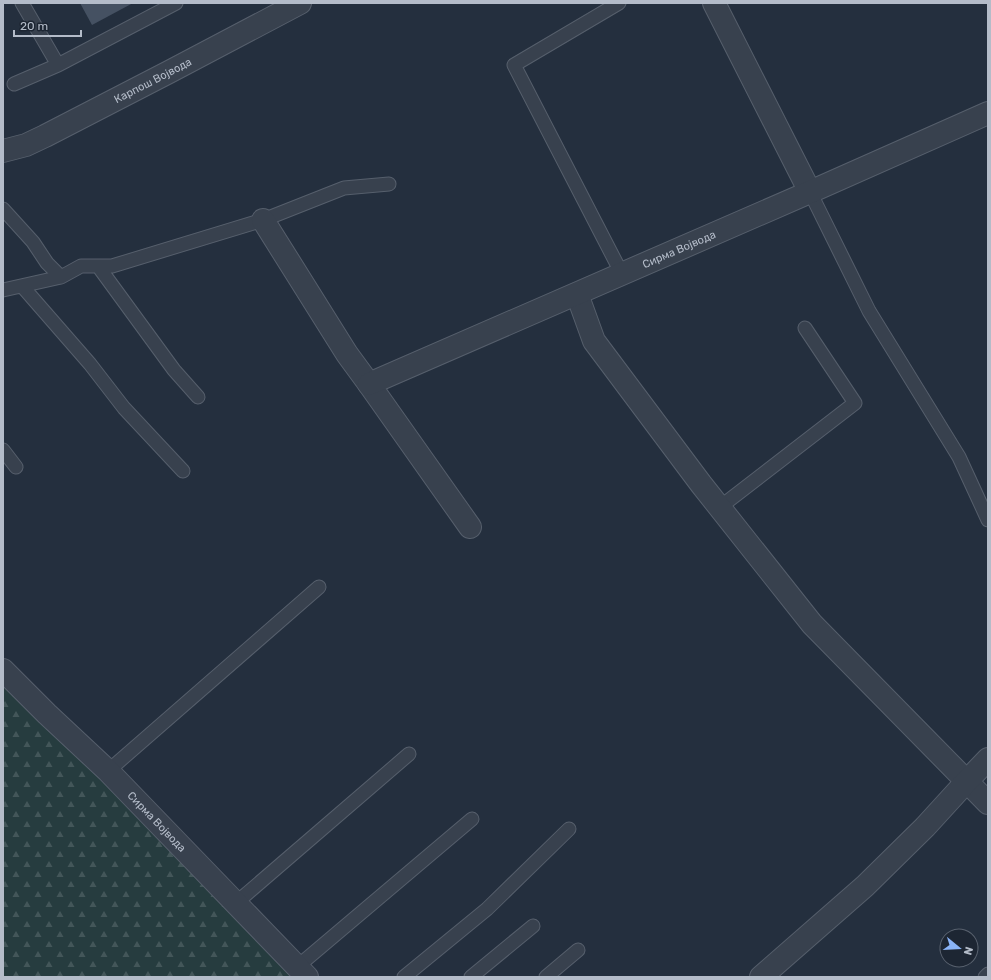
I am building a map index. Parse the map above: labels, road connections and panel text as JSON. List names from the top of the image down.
{
  "streets": {
    "street": ["Карпош Војвода", "Сирма Војвода"]
  },
  "scale_bar": "20 m",
  "north": "right"
}
